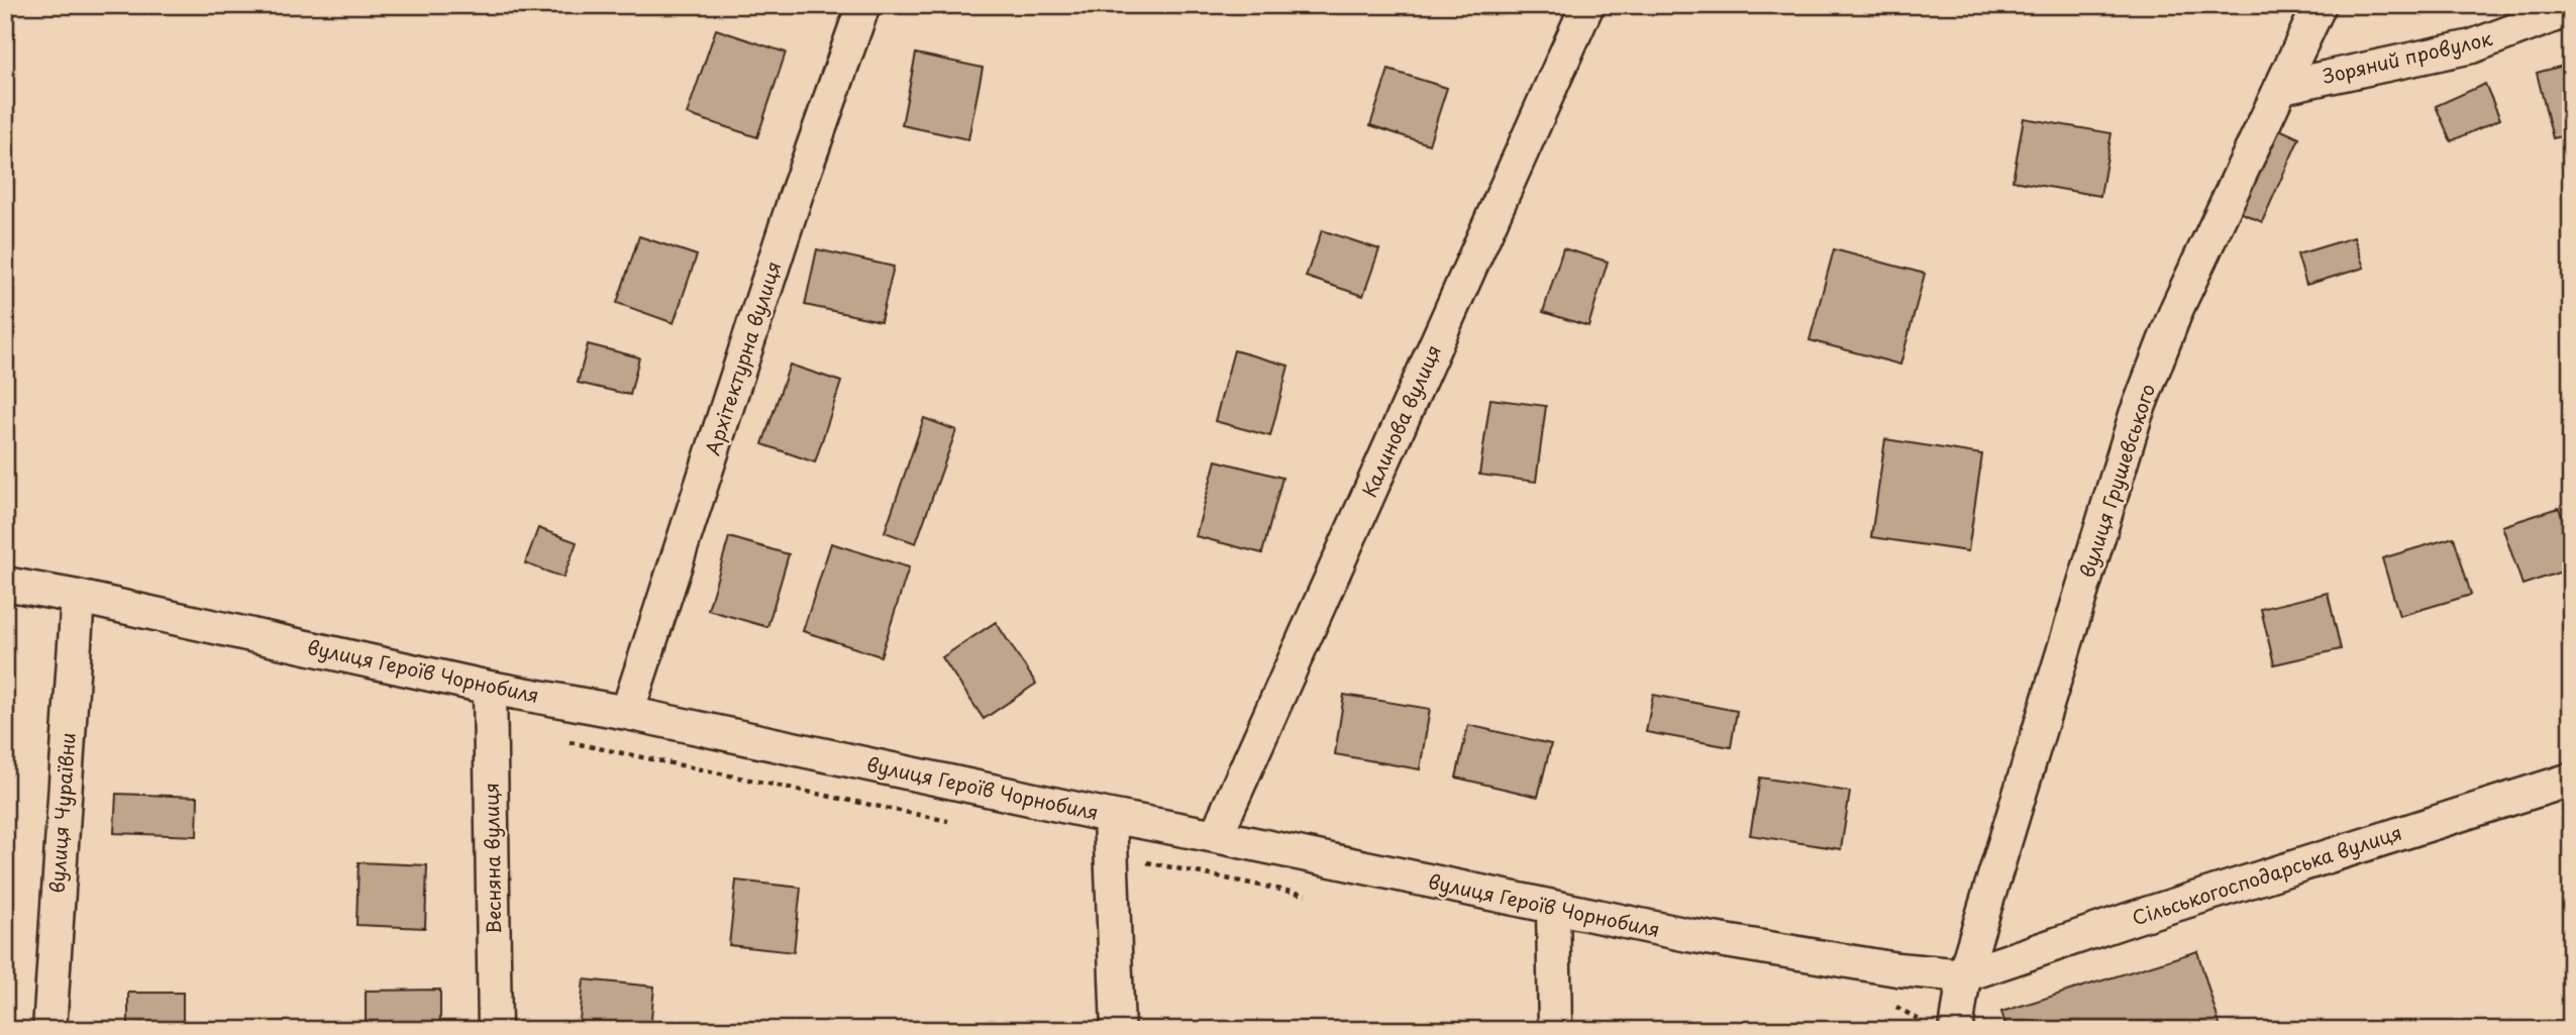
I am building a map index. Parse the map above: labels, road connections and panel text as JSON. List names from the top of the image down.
{
  "streets": {
    "street": [
      "Зоряний провулок",
      "Архітектурна вулиця",
      "Калинова вулиця",
      "вулиця Грушевського",
      "вулиця Героїв Чорнобиля",
      "вулиця Чураївни",
      "Весняна вулиця",
      "Сільськогосподарська вулиця"
    ]
  },
  "crossings": [
    ["Зоряний провулок", "вулиця Грушевського"],
    ["Архітектурна вулиця", "вулиця Героїв Чорнобиля"],
    ["Калинова вулиця", "вулиця Героїв Чорнобиля"],
    ["вулиця Грушевського", "вулиця Героїв Чорнобиля"],
    ["вулиця Грушевського", "Сільськогосподарська вулиця"],
    ["вулиця Героїв Чорнобиля", "вулиця Чураївни"],
    ["вулиця Героїв Чорнобиля", "Весняна вулиця"],
    ["вулиця Героїв Чорнобиля", "Сільськогосподарська вулиця"]
  ]
}
